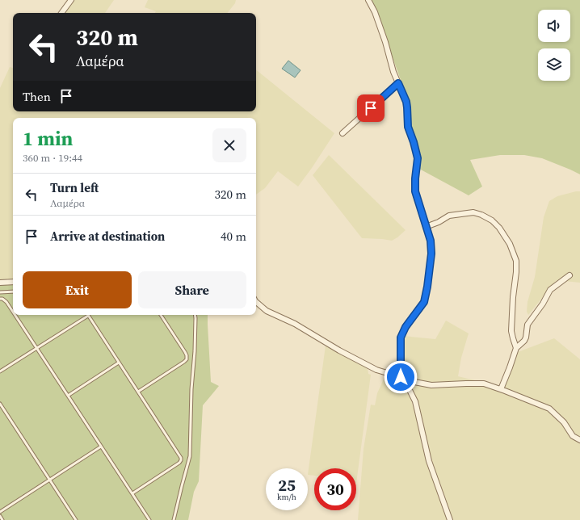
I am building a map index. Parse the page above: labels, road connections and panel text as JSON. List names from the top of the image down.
{
  "page": {
    "turn": ["320 m", "Λαμέρα"],
    "then": "Then",
    "heading": ["1 min", "360 m · 19:44"],
    "list": [
      {
        "name": "Turn left",
        "note": "Λαμέρα",
        "value": "320 m"
      },
      {
        "name": "Arrive at destination",
        "value": "40 m"
      }
    ],
    "buttons": ["Exit", "Share"],
    "speed": "25 km/h",
    "limit": "30"
  }
}
